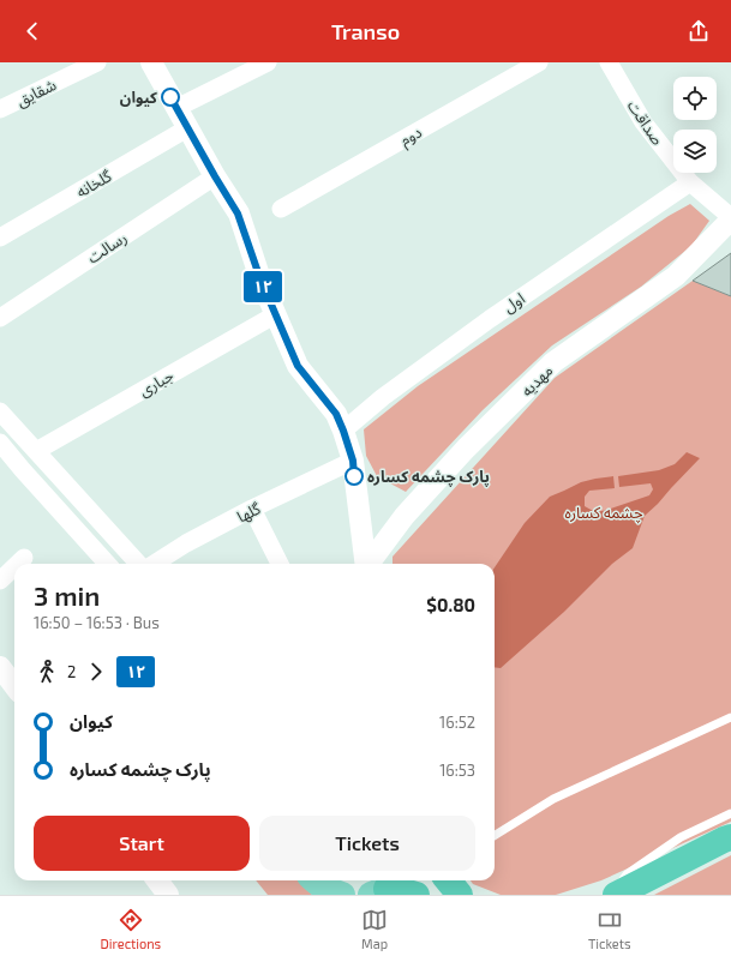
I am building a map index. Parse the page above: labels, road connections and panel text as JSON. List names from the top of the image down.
{
  "streets": {
    "street": [
      "شقایق",
      "صداقت",
      "دوم",
      "گلخانه",
      "رسالت",
      "اول",
      "مهدیه",
      "جباری",
      "گلها"
    ]
  },
  "crossings": [
    ["صداقت", "اول"],
    ["صداقت", "مهدیه"]
  ],
  "parks": ["چشمه کساره"],
  "places": ["کیوان", "پارک چشمه کساره"],
  "lines": ["bus line ۱۲"],
  "page": {
    "header": "Transo",
    "on_map": "۱۲",
    "heading": ["3 min", "16:50 – 16:53 · Bus", "$0.80"],
    "legs": ["2", "۱۲"],
    "list": [
      {
        "name": "کیوان",
        "value": "16:52"
      },
      {
        "name": "پارک چشمه کساره",
        "value": "16:53"
      }
    ],
    "buttons": ["Start", "Tickets"],
    "tabs": ["Directions", "Map", "Tickets"]
  }
}
